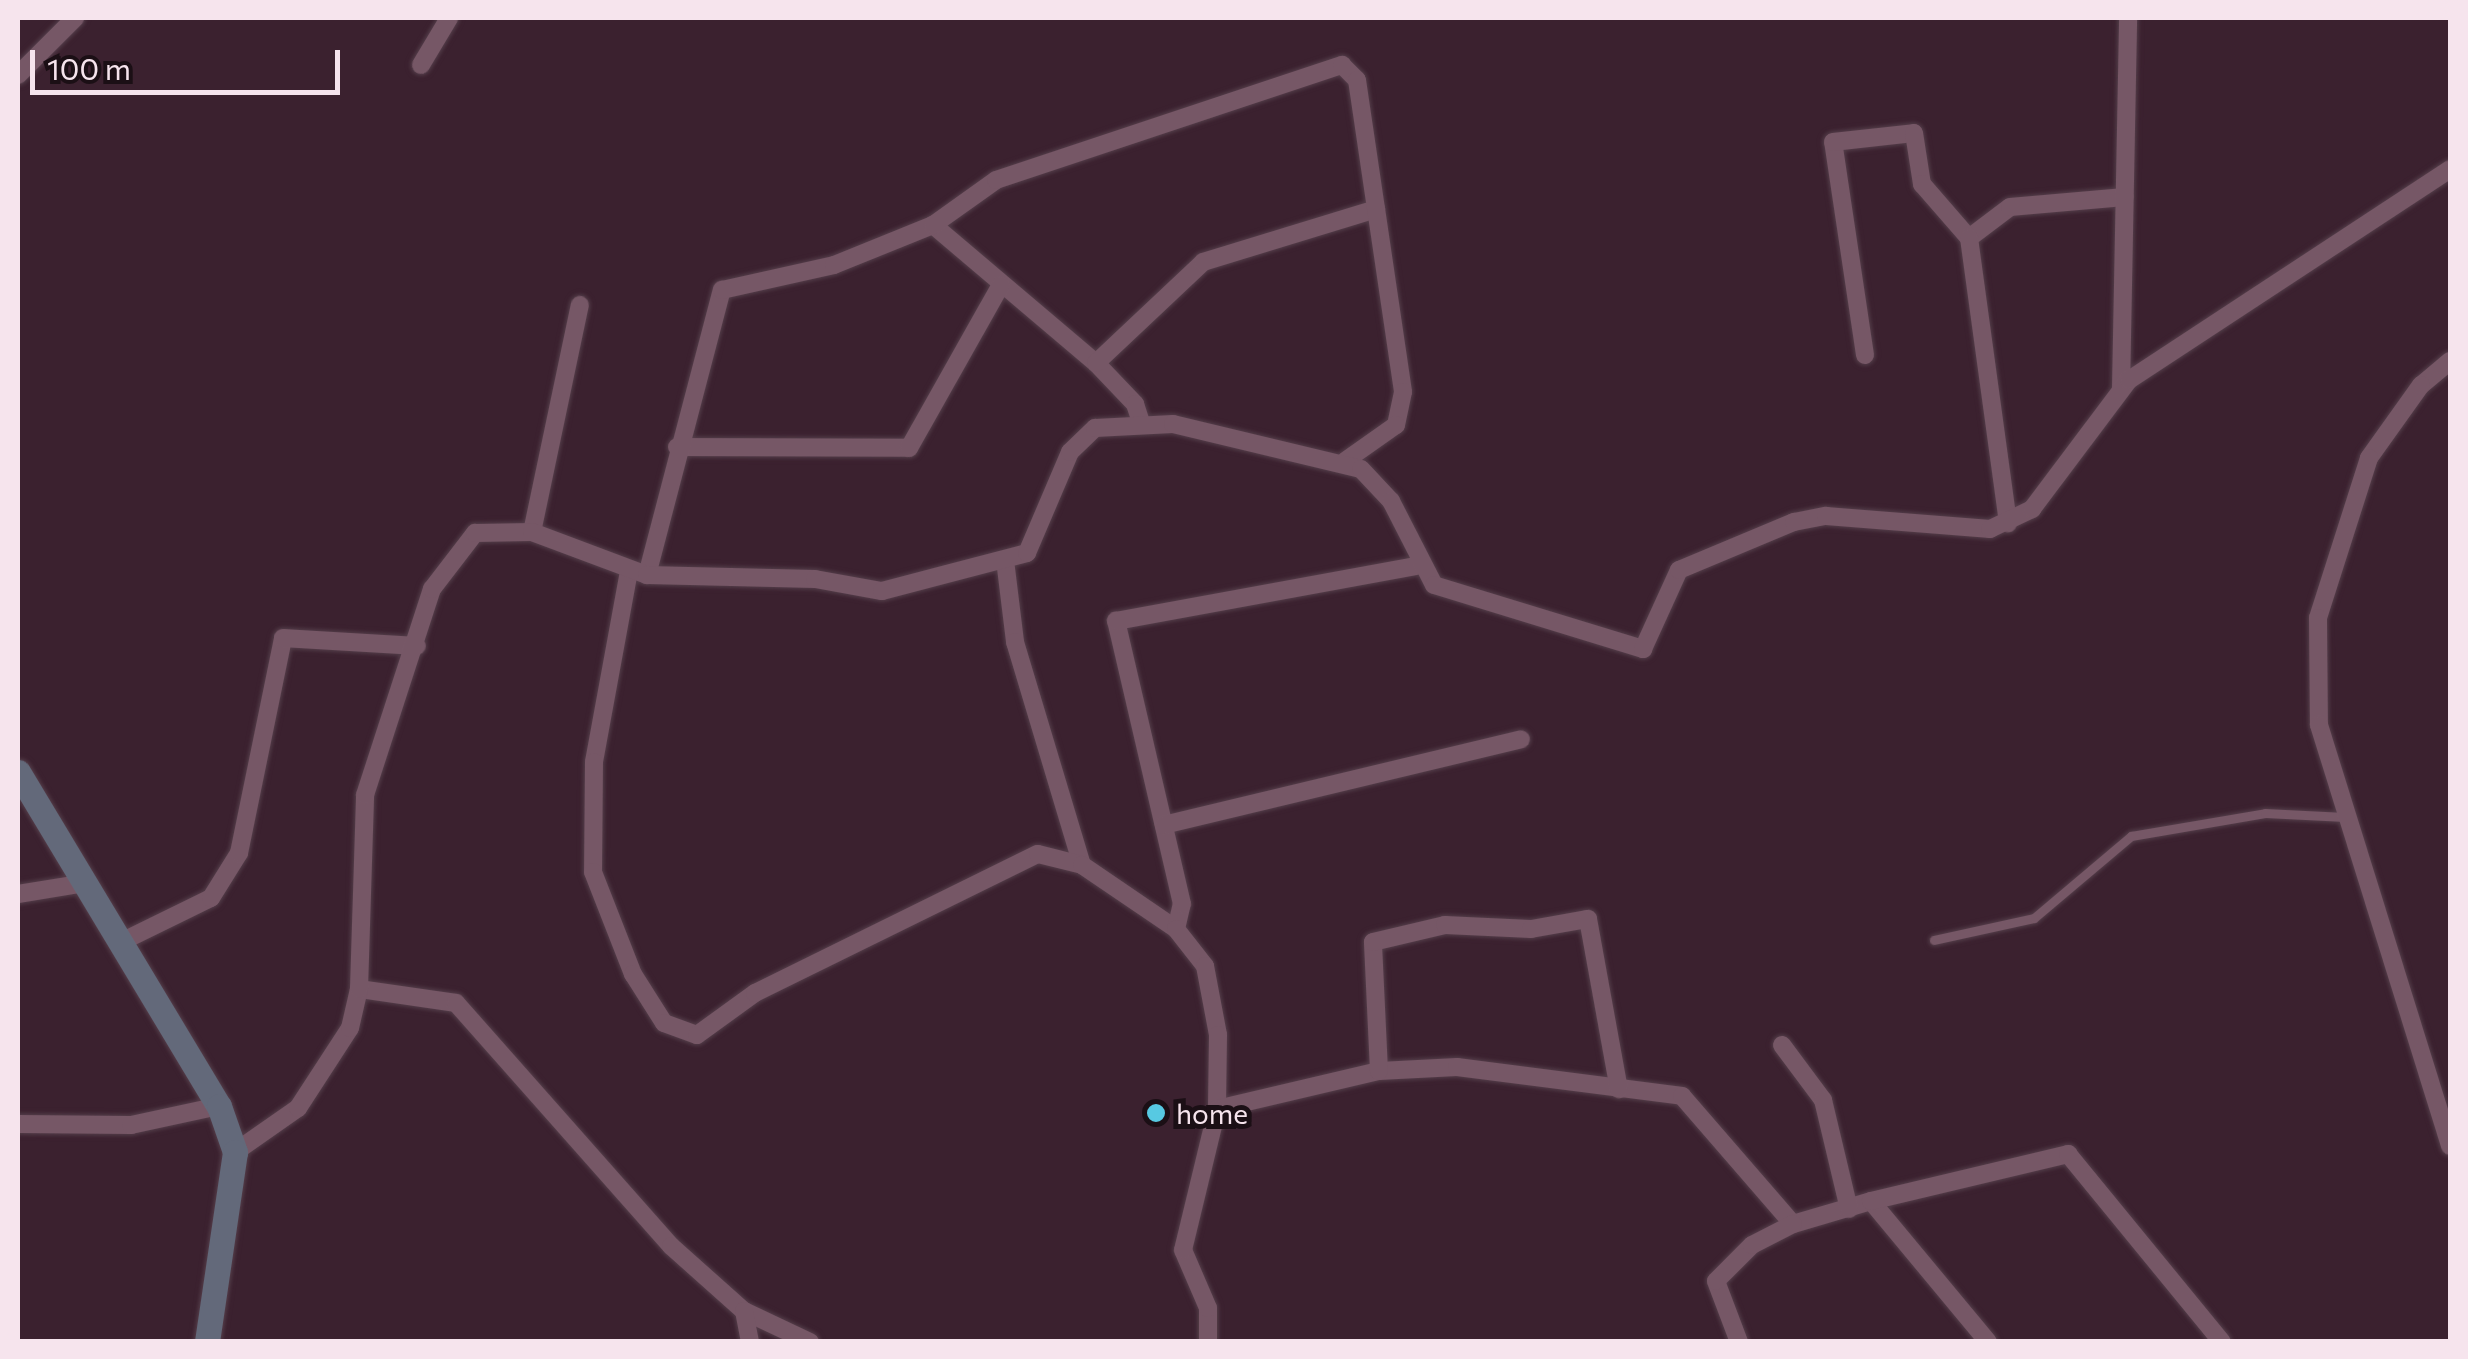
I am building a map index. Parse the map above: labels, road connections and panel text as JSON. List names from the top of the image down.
{
  "places": ["home"],
  "scale_bar": "100 m"
}
